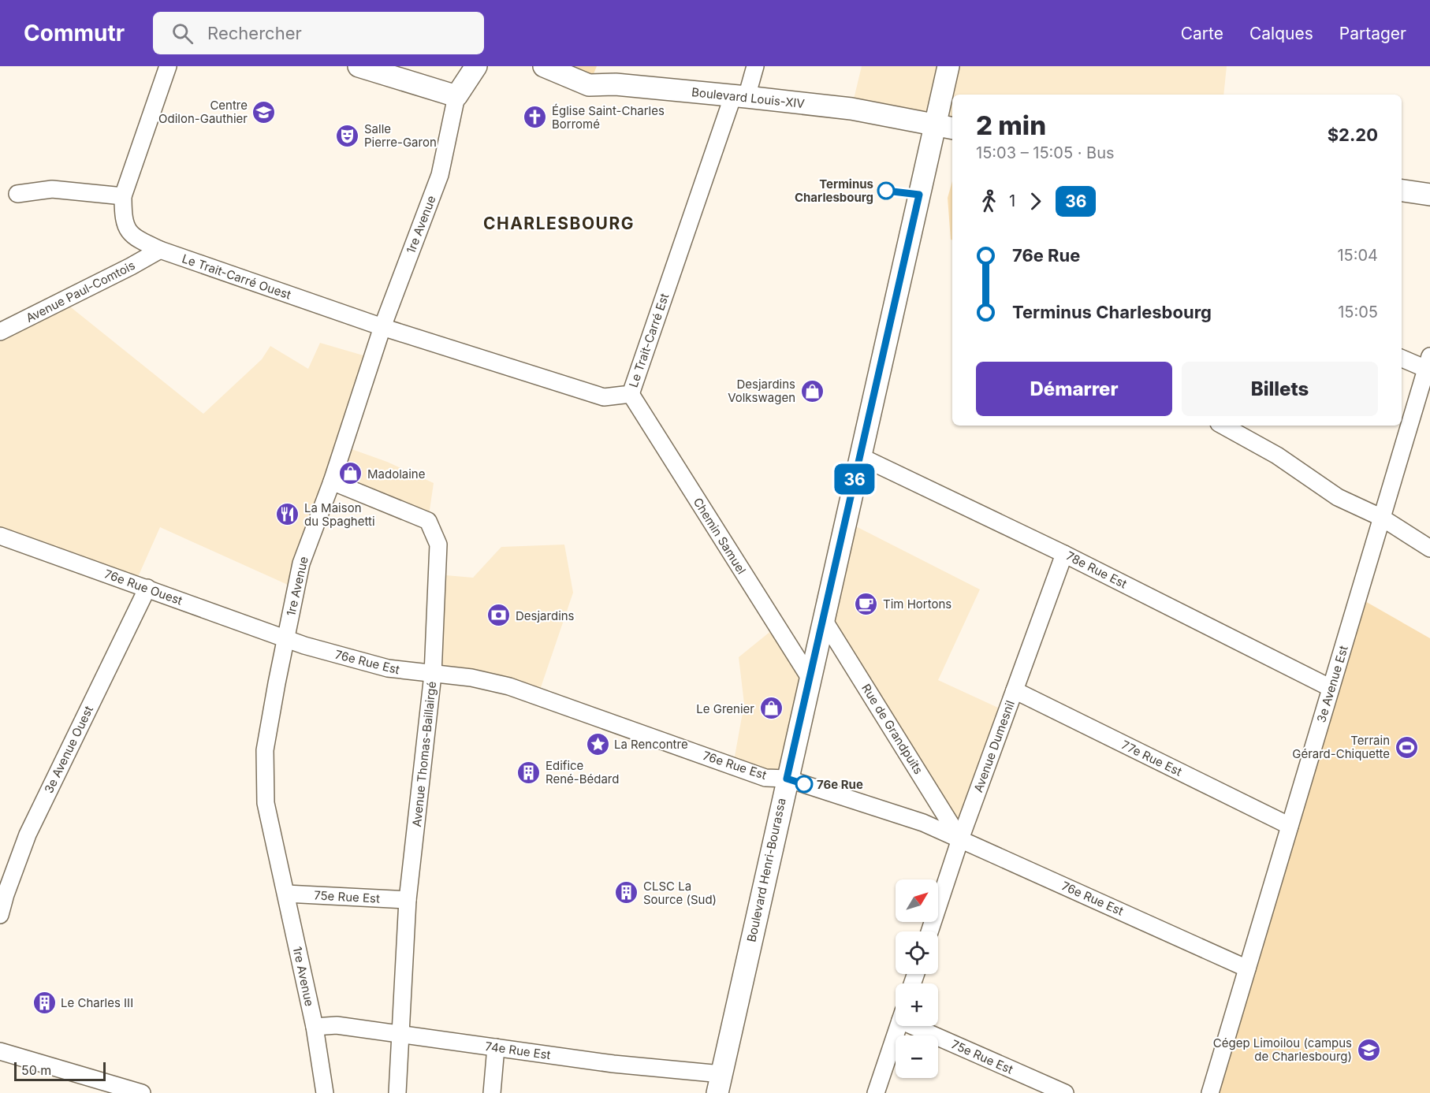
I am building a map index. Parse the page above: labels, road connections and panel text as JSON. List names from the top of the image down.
{
  "streets": {
    "main road": ["Boulevard Louis-XIV", "Boulevard Henri-Bourassa"],
    "street": [
      "1re Avenue",
      "Le Trait-Carré Ouest",
      "Avenue Paul-Comtois",
      "Le Trait-Carré Est",
      "Chemin Samuel",
      "78e Rue Est",
      "76e Rue Ouest",
      "76e Rue Est",
      "3e Avenue Est",
      "Rue de Grandpuits",
      "Avenue Dumesnil",
      "3e Avenue Ouest",
      "Avenue Thomas-Baillairgé",
      "77e Rue Est",
      "75e Rue Est",
      "74e Rue Est"
    ]
  },
  "crossings": [
    ["Boulevard Louis-XIV", "Le Trait-Carré Est"],
    ["Boulevard Louis-XIV", "Boulevard Henri-Bourassa"],
    ["1re Avenue", "Le Trait-Carré Ouest"],
    ["1re Avenue", "Le Trait-Carré Est"],
    ["1re Avenue", "76e Rue Ouest"],
    ["1re Avenue", "76e Rue Est"],
    ["1re Avenue", "Avenue Thomas-Baillairgé"],
    ["1re Avenue", "75e Rue Est"],
    ["1re Avenue", "74e Rue Est"],
    ["Le Trait-Carré Ouest", "Avenue Paul-Comtois"],
    ["Le Trait-Carré Ouest", "Le Trait-Carré Est"],
    ["Le Trait-Carré Est", "Chemin Samuel"],
    ["Chemin Samuel", "Boulevard Henri-Bourassa"],
    ["78e Rue Est", "3e Avenue Est"],
    ["78e Rue Est", "Avenue Dumesnil"],
    ["78e Rue Est", "Boulevard Henri-Bourassa"],
    ["76e Rue Ouest", "76e Rue Est"],
    ["76e Rue Ouest", "3e Avenue Ouest"],
    ["76e Rue Est", "3e Avenue Est"],
    ["76e Rue Est", "Rue de Grandpuits"],
    ["76e Rue Est", "Avenue Dumesnil"],
    ["76e Rue Est", "Avenue Thomas-Baillairgé"],
    ["76e Rue Est", "Boulevard Henri-Bourassa"],
    ["3e Avenue Est", "77e Rue Est"],
    ["Rue de Grandpuits", "Avenue Dumesnil"],
    ["Rue de Grandpuits", "Boulevard Henri-Bourassa"],
    ["Avenue Dumesnil", "77e Rue Est"],
    ["Avenue Thomas-Baillairgé", "75e Rue Est"],
    ["Avenue Thomas-Baillairgé", "74e Rue Est"],
    ["Boulevard Henri-Bourassa", "74e Rue Est"]
  ],
  "districts": ["CHARLESBOURG"],
  "places": {
    "school or university": ["Centre Odilon-Gauthier", "Cégep Limoilou (campus de Charlesbourg)"],
    "church": ["Église Saint-Charles Borromé"],
    "theatre": ["Salle Pierre-Garon"],
    "other": ["Terminus Charlesbourg", "76e Rue"],
    "shop": ["Desjardins Volkswagen", "Madolaine", "Le Grenier"],
    "restaurant": ["La Maison du Spaghetti"],
    "cafe": ["Tim Hortons"],
    "bank": ["Desjardins"],
    "place": ["La Rencontre"],
    "sports": ["Terrain Gérard-Chiquette"],
    "building": ["Edifice René-Bédard", "CLSC La Source (Sud)", "Le Charles III"]
  },
  "lines": ["bus line 36"],
  "scale_bar": "50 m",
  "north": "top right",
  "page": {
    "header": "Commutr",
    "search": "Rechercher",
    "nav": ["Carte", "Calques", "Partager"],
    "on_map": "36",
    "heading": ["2 min", "15:03 – 15:05 · Bus", "$2.20"],
    "legs": ["1", "36"],
    "list": [
      {
        "name": "76e Rue",
        "value": "15:04"
      },
      {
        "name": "Terminus Charlesbourg",
        "value": "15:05"
      }
    ],
    "buttons": ["Démarrer", "Billets"],
    "map_buttons": ["+", "−"],
    "scale": "50 m"
  }
}
